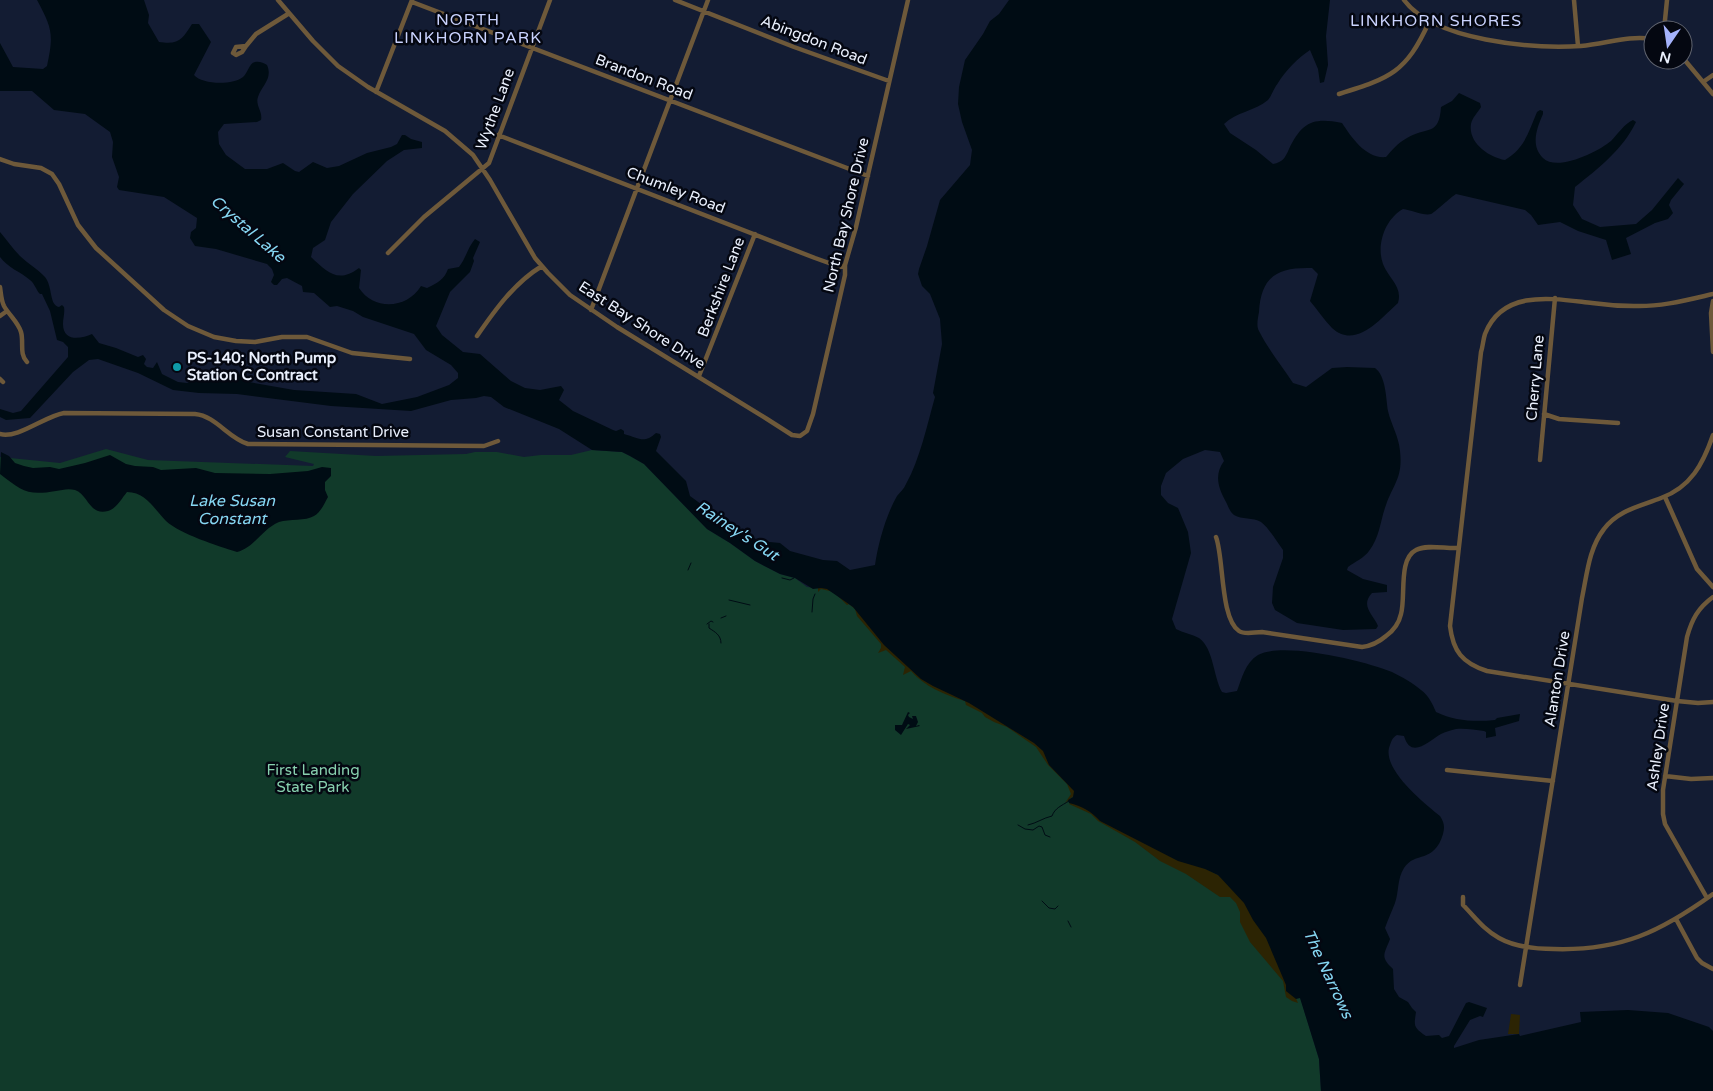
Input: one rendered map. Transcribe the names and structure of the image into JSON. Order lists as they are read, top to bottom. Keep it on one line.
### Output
{"streets":{"street":["Abingdon Road","Brandon Road","Wythe Lane","Chumley Road","North Bay Shore Drive","Berkshire Lane","East Bay Shore Drive","Cherry Lane","Susan Constant Drive","Alanton Drive","Ashley Drive"]},"crossings":[["Abingdon Road","North Bay Shore Drive"],["Brandon Road","Wythe Lane"],["Brandon Road","North Bay Shore Drive"],["Wythe Lane","Chumley Road"],["Wythe Lane","East Bay Shore Drive"],["Chumley Road","North Bay Shore Drive"],["Chumley Road","Berkshire Lane"],["North Bay Shore Drive","East Bay Shore Drive"],["Berkshire Lane","East Bay Shore Drive"]],"districts":["NORTH LINKHORN PARK","LINKHORN SHORES"],"water":["Crystal Lake","Lake Susan Constant","Rainey's Gut","The Narrows"],"parks":["First Landing State Park"],"places":["PS-140; North Pump Station C Contract"],"north":"bottom"}
